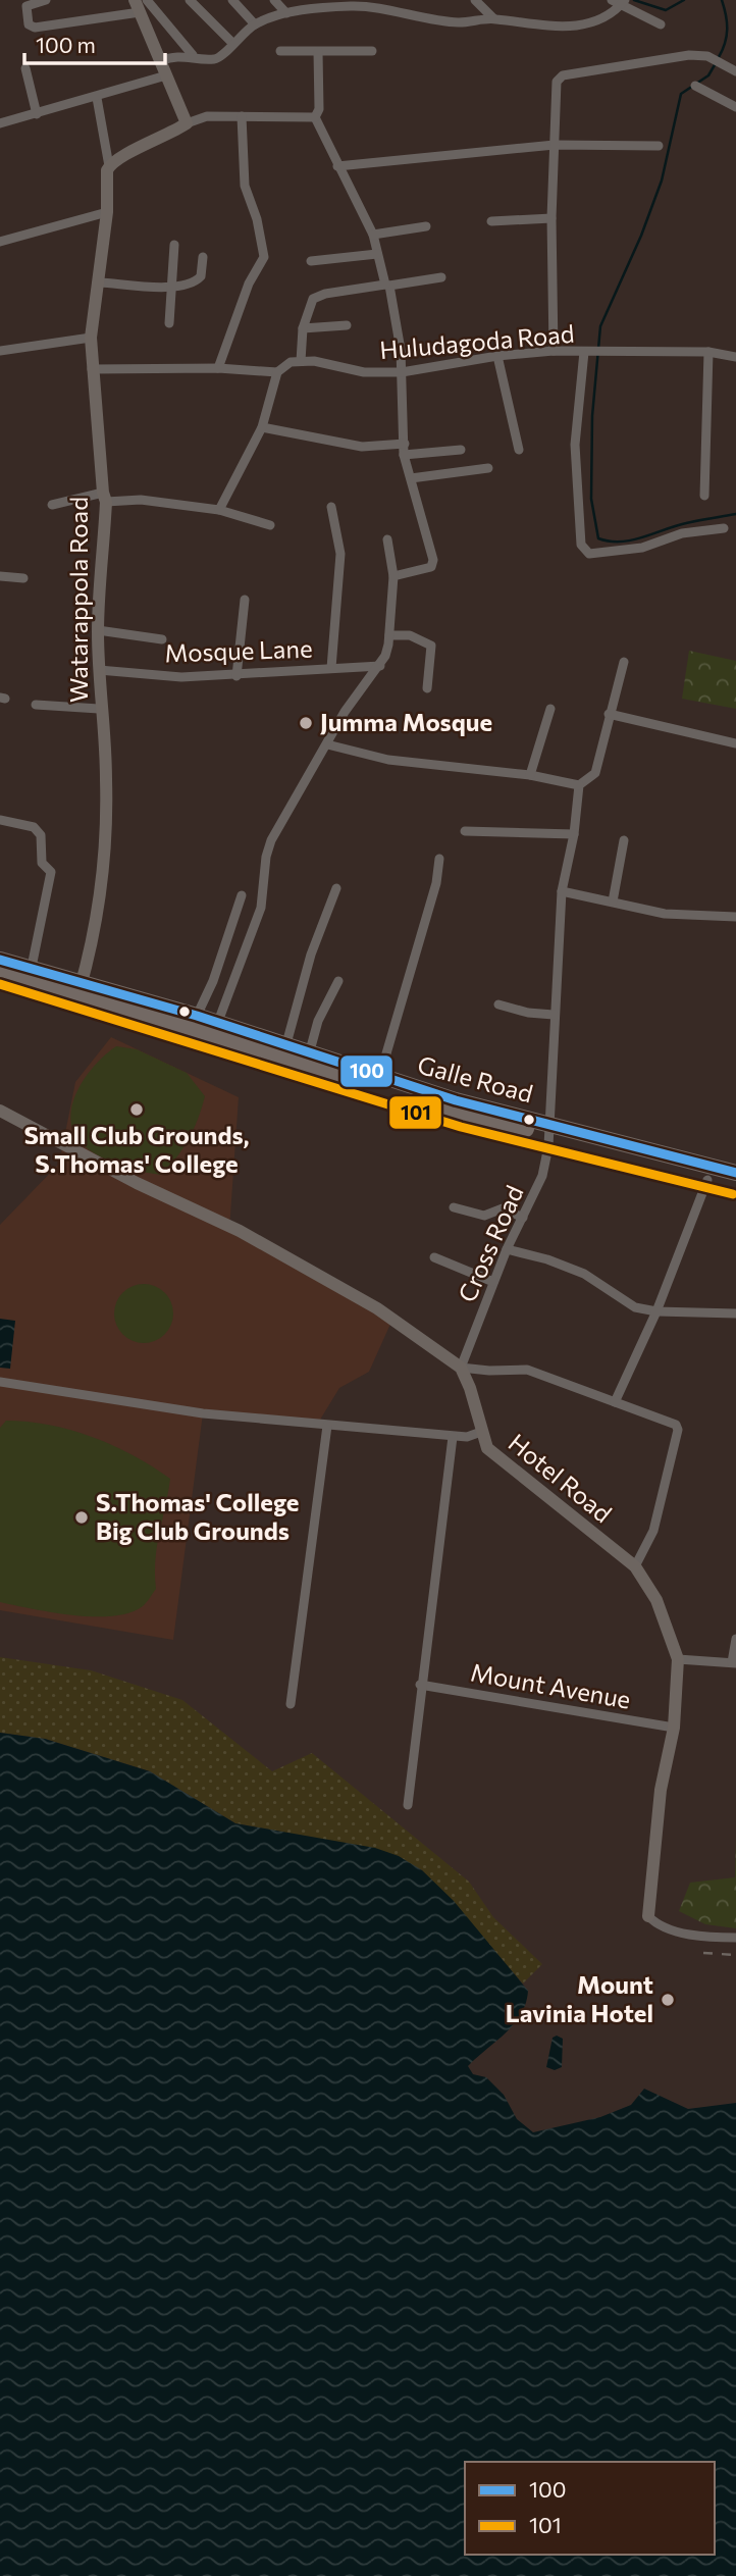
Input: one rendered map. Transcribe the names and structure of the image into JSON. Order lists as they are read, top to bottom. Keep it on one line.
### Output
{"streets":{"highway":["Galle Road"],"street":["Huludagoda Road","Watarappola Road","Mosque Lane","Cross Road","Hotel Road","Mount Avenue"]},"crossings":[["Watarappola Road","Mosque Lane"],["Watarappola Road","Galle Road"],["Galle Road","Cross Road"],["Cross Road","Hotel Road"],["Hotel Road","Mount Avenue"]],"places":["Jumma Mosque","Small Club Grounds, S.Thomas' College","S.Thomas' College Big Club Grounds","Mount Lavinia Hotel"],"lines":["transit line 100","transit line 101"],"legend":["100","101"],"scale_bar":"100 m"}
